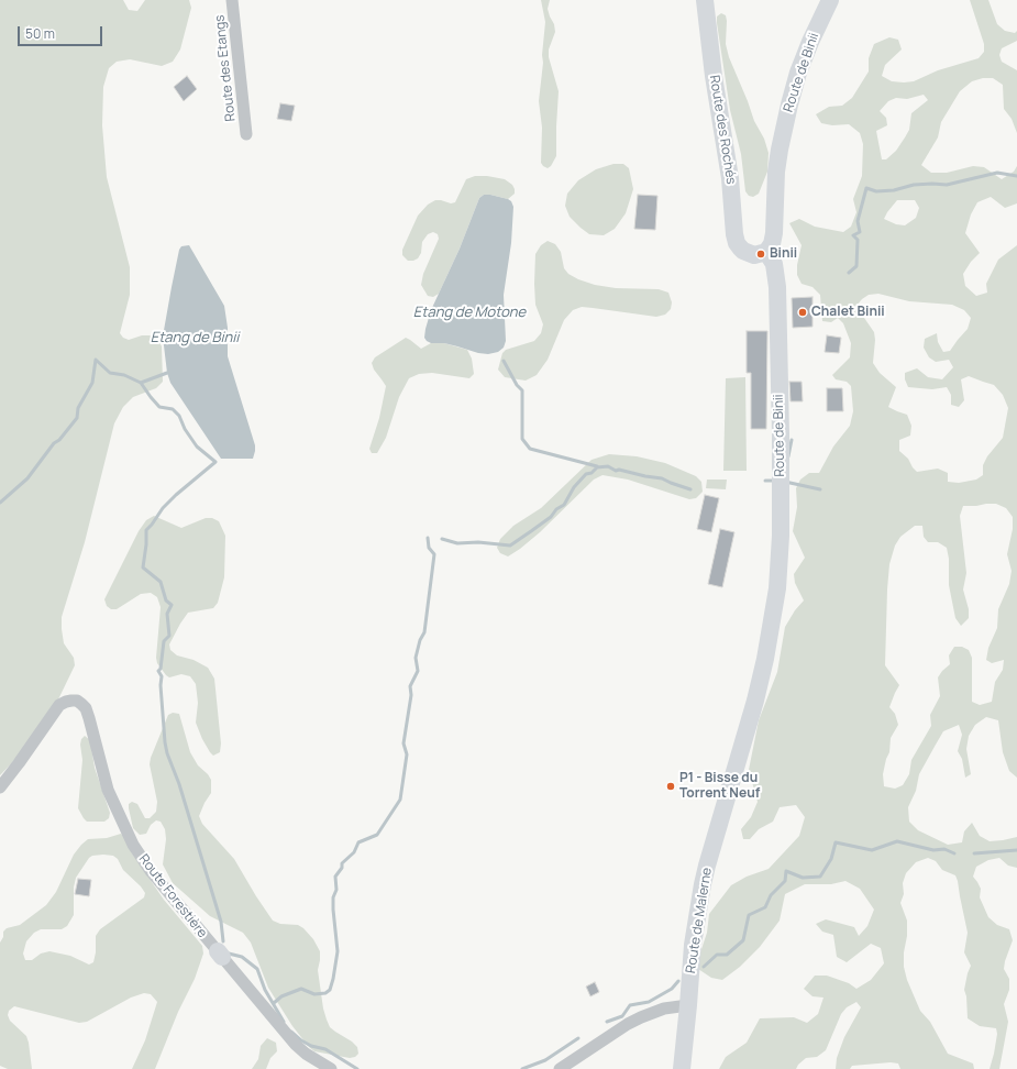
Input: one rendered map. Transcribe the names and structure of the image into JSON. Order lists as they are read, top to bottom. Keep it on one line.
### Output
{"streets":{"street":["Route des Etangs","Route de Binii","Route des Rochés","Route Forestière","Route de Malerne"]},"crossings":[["Route de Binii","Route des Rochés"],["Route de Binii","Route de Malerne"]],"water":["Etang de Motone","Etang de Binii"],"places":["Binii","Chalet Binii","P1 - Bisse du Torrent Neuf"],"scale_bar":"50 m"}
